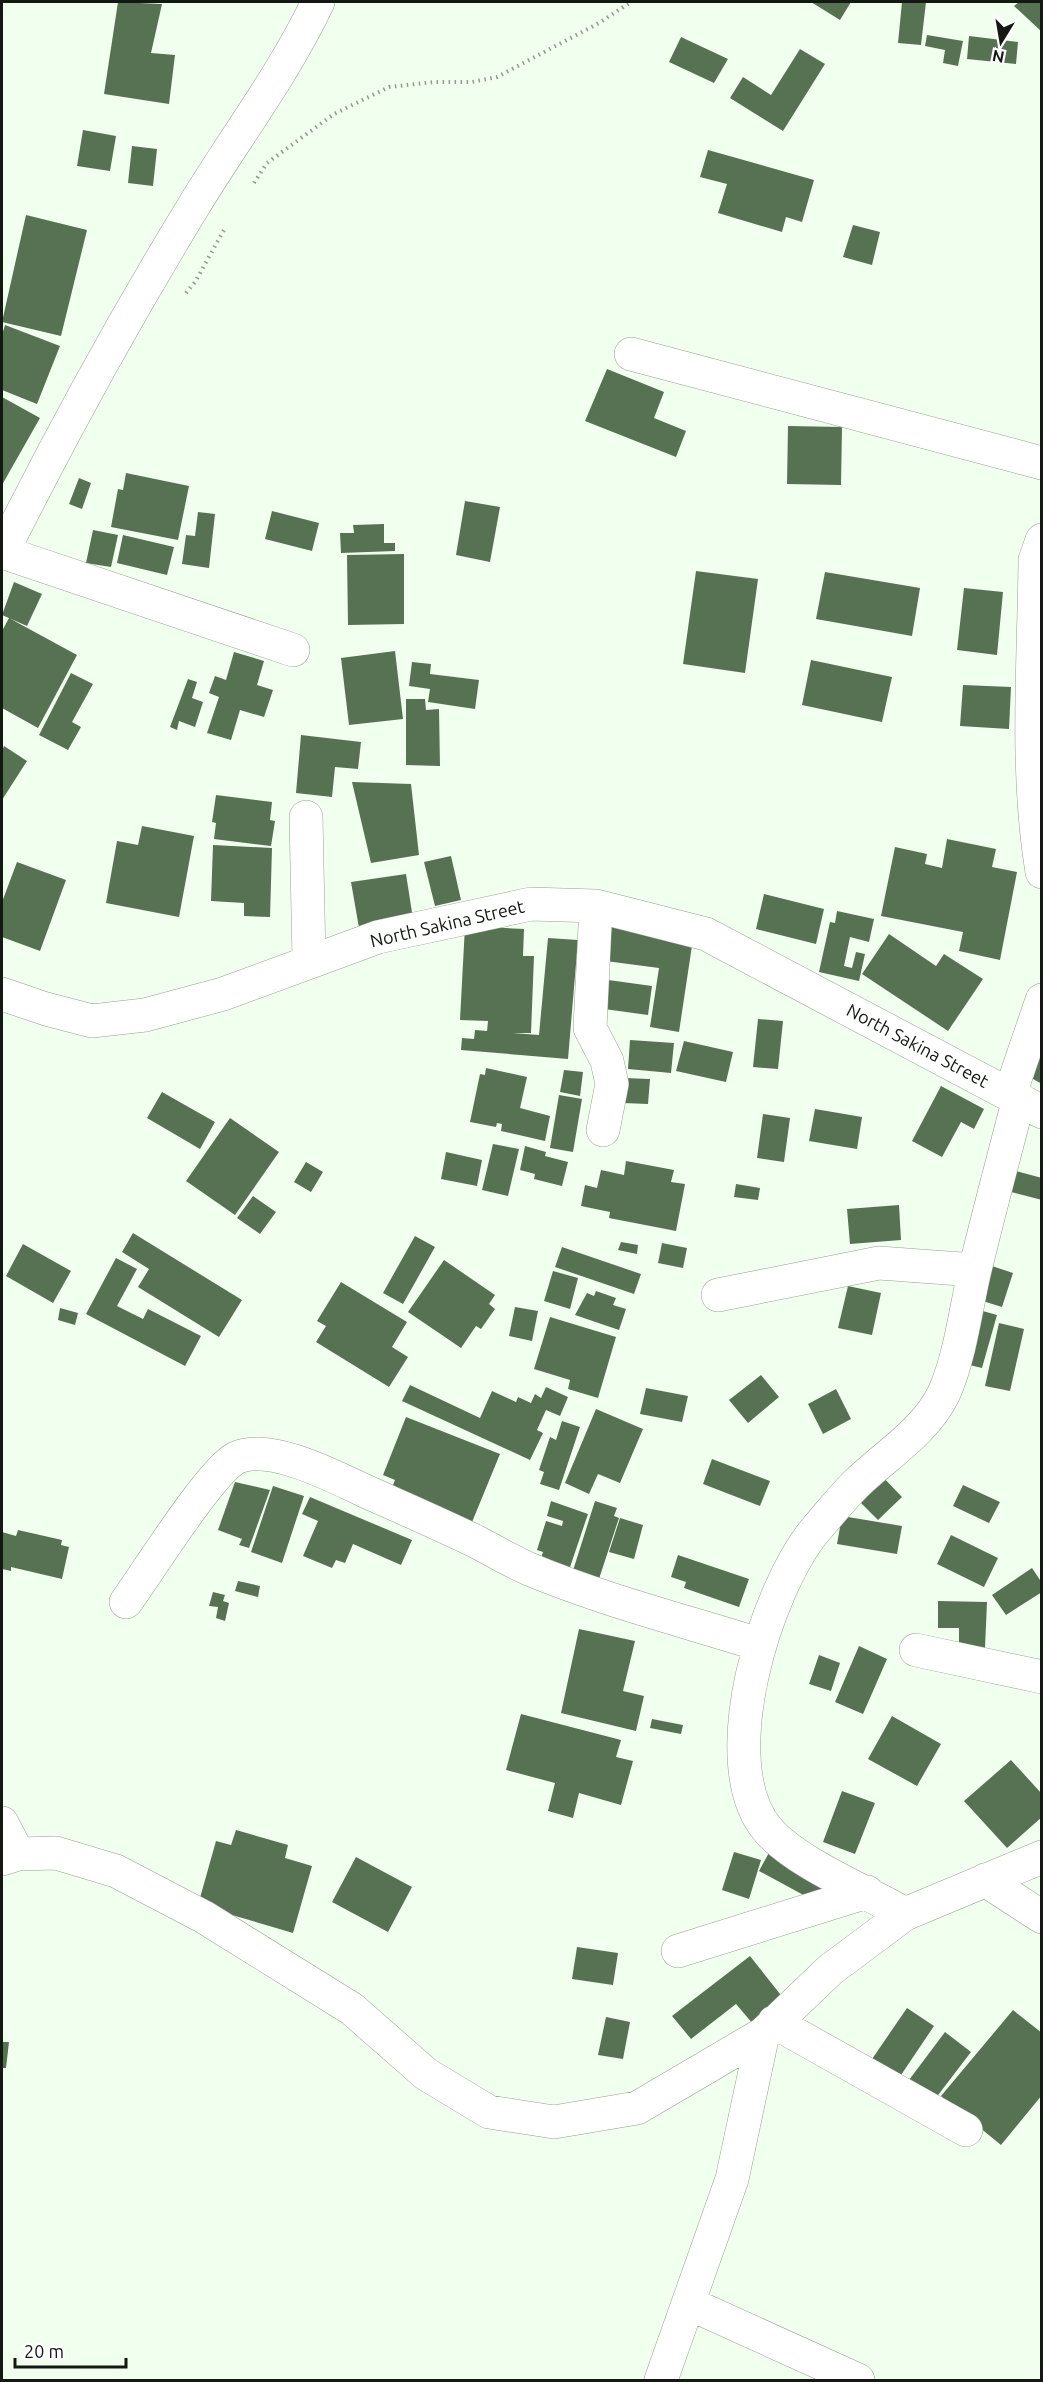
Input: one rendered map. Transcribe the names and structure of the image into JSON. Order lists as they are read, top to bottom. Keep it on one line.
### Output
{"streets":{"street":["North Sakina Street"]},"scale_bar":"20 m","north":"bottom"}
